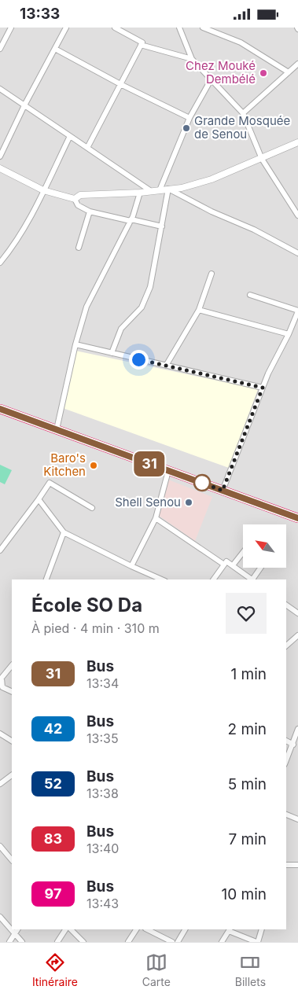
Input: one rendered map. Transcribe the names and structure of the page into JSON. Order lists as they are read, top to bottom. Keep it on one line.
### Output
{"places":["Chez Mouké Dembélé","Grande Mosquée de Senou","Baro's Kitchen","Shell Senou"],"lines":["bus line 31"],"north":"top left","page":{"status":"13:33","on_map":"31","heading":["École SO Da","À pied · 4 min · 310 m"],"list":[{"mark":"31","name":"Bus","note":"13:34","value":"1 min"},{"mark":"42","name":"Bus","note":"13:35","value":"2 min"},{"mark":"52","name":"Bus","note":"13:38","value":"5 min"},{"mark":"83","name":"Bus","note":"13:40","value":"7 min"},{"mark":"97","name":"Bus","note":"13:43","value":"10 min"}],"tabs":["Itinéraire","Carte","Billets"]}}
